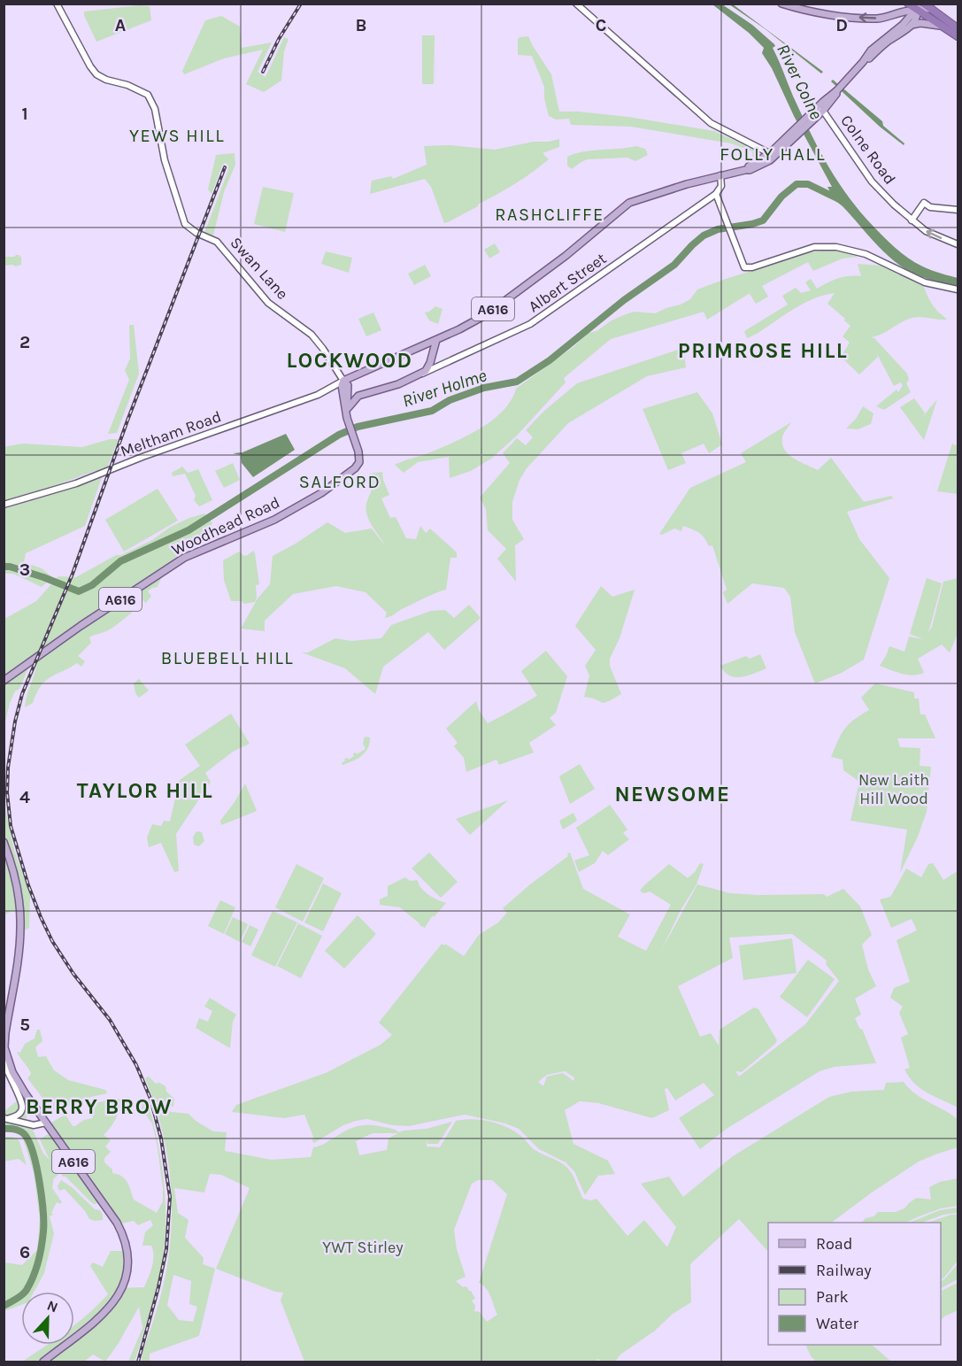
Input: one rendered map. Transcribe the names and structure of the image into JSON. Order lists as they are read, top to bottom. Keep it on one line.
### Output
{"streets":{"main road":["Albert Street","A616","Woodhead Road"],"street":["Colne Road","Swan Lane","Meltham Road"]},"crossings":[["Colne Road","A616"],["Swan Lane","A616"],["Swan Lane","Meltham Road"],["Albert Street","A616"],["Albert Street","Woodhead Road"],["A616","Meltham Road"],["A616","Woodhead Road"]],"districts":["YEWS HILL","FOLLY HALL","RASHCLIFFE","PRIMROSE HILL","LOCKWOOD","SALFORD","BLUEBELL HILL","TAYLOR HILL","NEWSOME","BERRY BROW"],"water":["River Colne","River Holme"],"parks":["New Laith Hill Wood","YWT Stirley"],"legend":["Road","Railway","Park","Water"],"north":"top","grid":{"columns":["A","B","C","D"],"rows":["1","2","3","4","5","6"]}}
